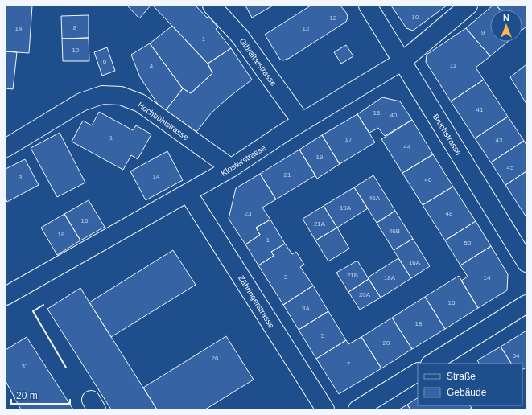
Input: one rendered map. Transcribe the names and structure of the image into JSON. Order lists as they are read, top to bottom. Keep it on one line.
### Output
{"streets":{"street":["Gibraltarstrasse","Hochbühlstrasse","Bruchstrasse","Klosterstrasse","Zähringerstrasse"]},"crossings":[["Gibraltarstrasse","Klosterstrasse"],["Hochbühlstrasse","Klosterstrasse"],["Bruchstrasse","Klosterstrasse"],["Klosterstrasse","Zähringerstrasse"]],"house_numbers":["10","12","8","14","12","9","1","10","6","11","4","41","15","40","1","17","43","44","19","45","21","14","3","46","46A","19A","23","48","16","21A","46B","18","1","50","16A","21B","3","18A","14","20A","16","3A","18","5","20","54","26","7","31"],"legend":["Straße","Gebäude"],"scale_bar":"20 m","north":"top"}
